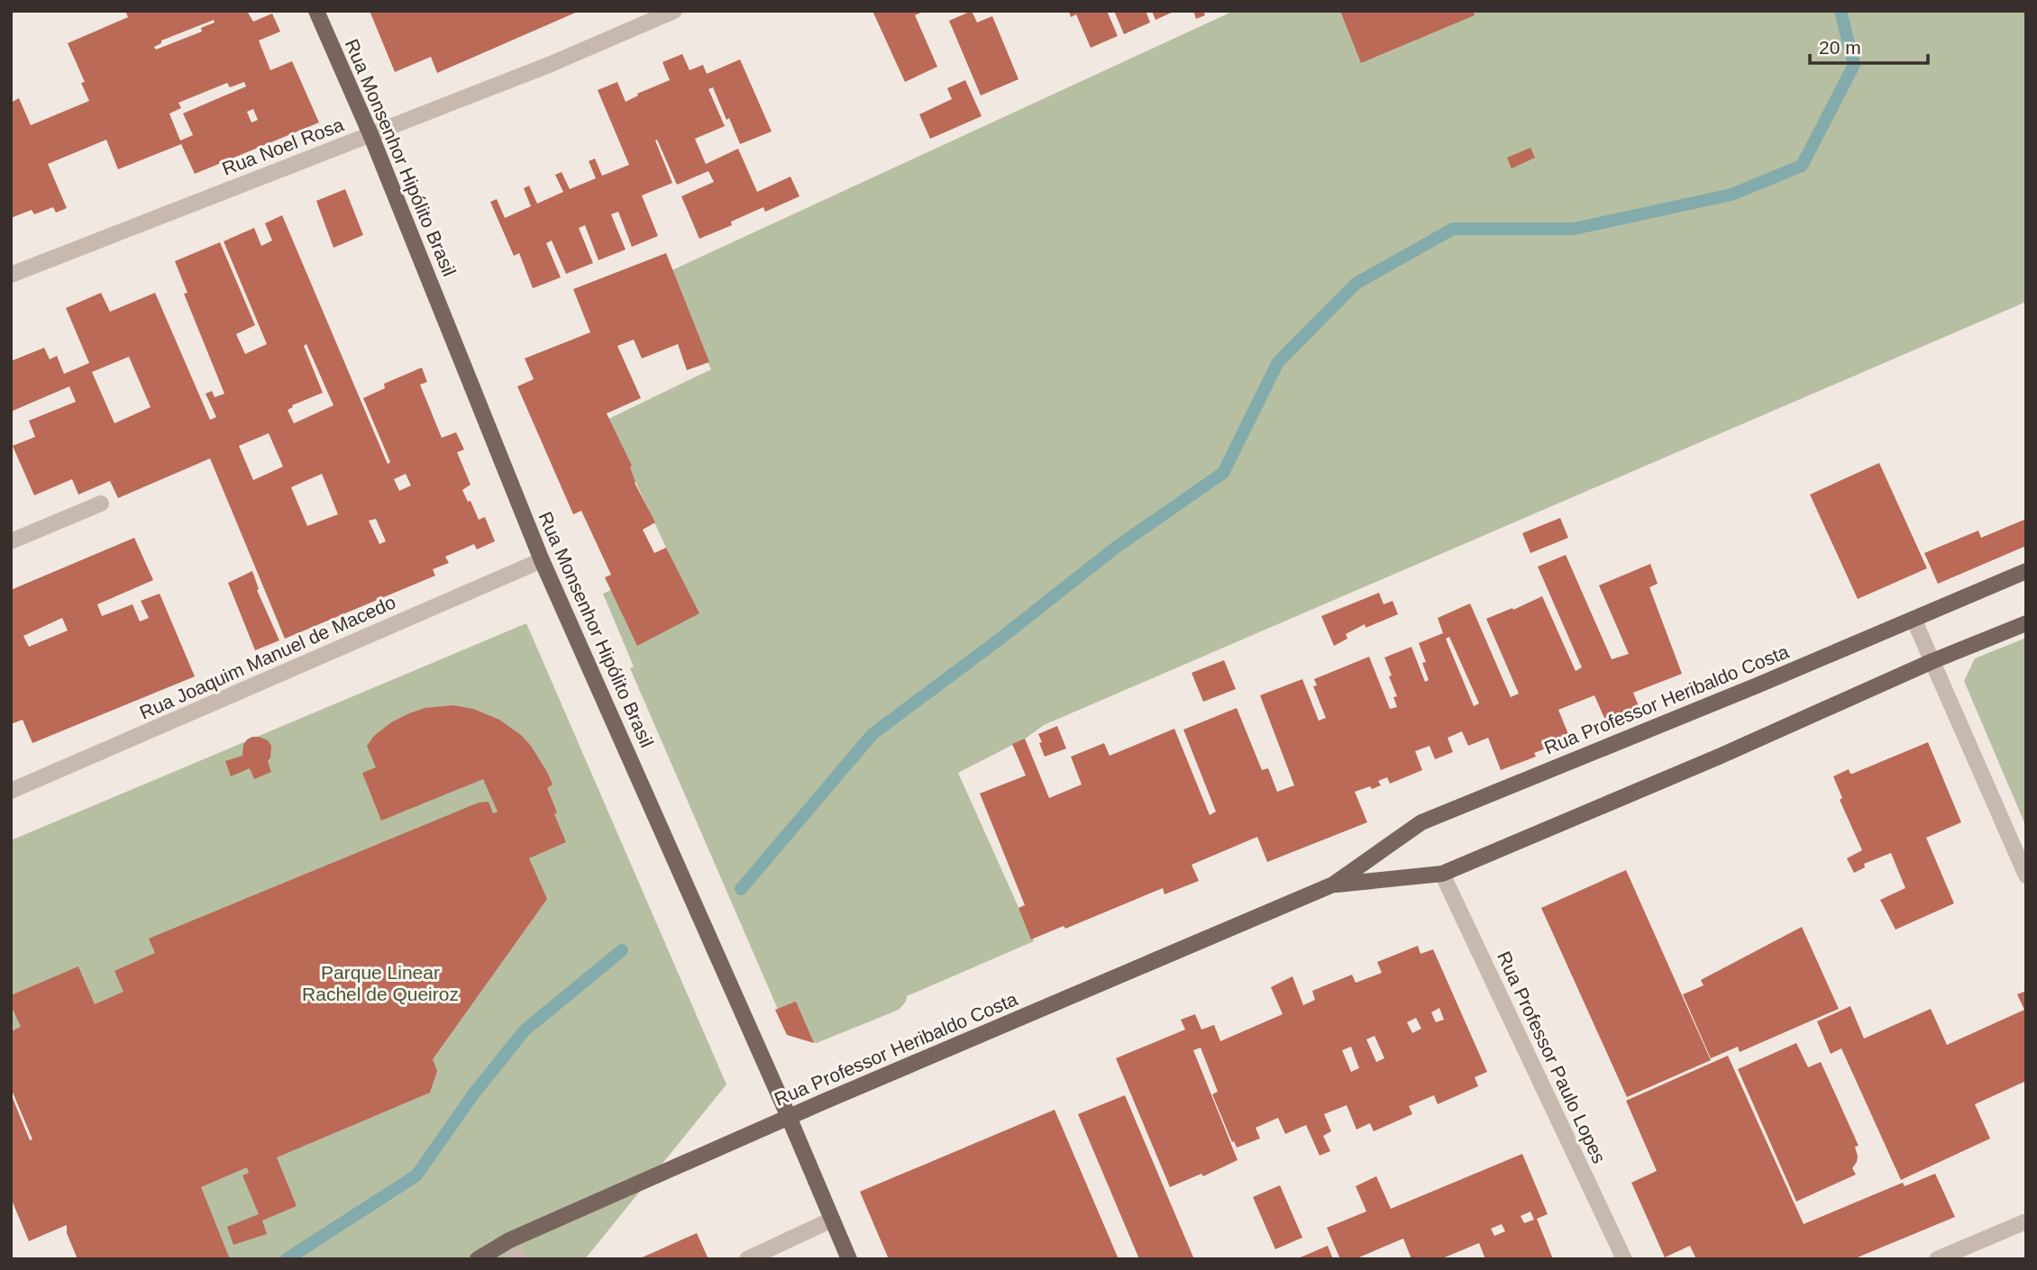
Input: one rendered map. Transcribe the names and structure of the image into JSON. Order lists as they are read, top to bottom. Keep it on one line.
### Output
{"streets":{"main road":["Rua Monsenhor Hipólito Brasil","Rua Professor Heribaldo Costa"],"street":["Rua Noel Rosa","Rua Joaquim Manuel de Macedo","Rua Professor Paulo Lopes"]},"crossings":[["Rua Noel Rosa","Rua Monsenhor Hipólito Brasil"],["Rua Monsenhor Hipólito Brasil","Rua Joaquim Manuel de Macedo"],["Rua Monsenhor Hipólito Brasil","Rua Professor Heribaldo Costa"],["Rua Professor Heribaldo Costa","Rua Professor Paulo Lopes"]],"parks":["Parque Linear Rachel de Queiroz"],"scale_bar":"20 m"}
